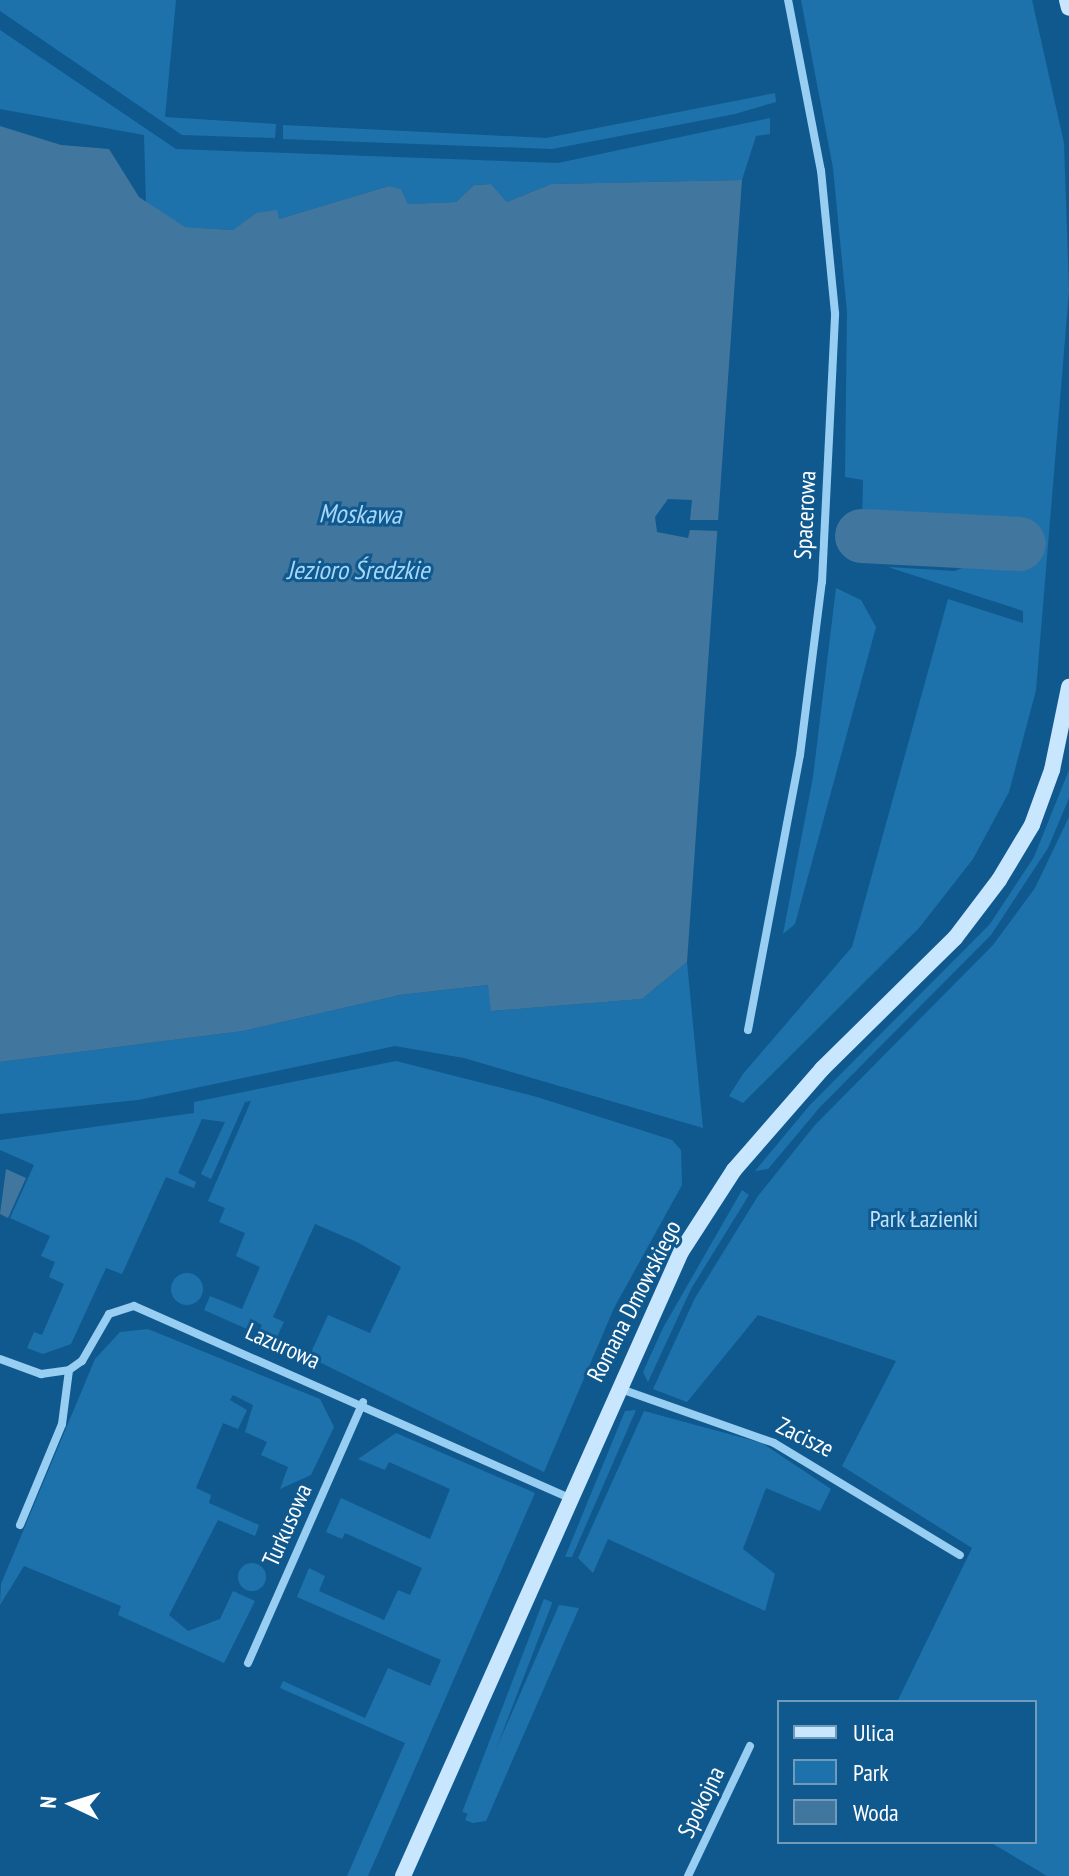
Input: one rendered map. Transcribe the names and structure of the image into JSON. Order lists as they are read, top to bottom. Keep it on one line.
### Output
{"streets":{"street":["Spacerowa","Romana Dmowskiego","Lazurowa","Zacisze","Turkusowa","Spokojna"]},"crossings":[["Romana Dmowskiego","Lazurowa"],["Romana Dmowskiego","Zacisze"],["Lazurowa","Turkusowa"]],"water":["Moskawa","Jezioro Średzkie"],"parks":["Park Łazienki"],"legend":["Ulica","Park","Woda"],"north":"left"}
